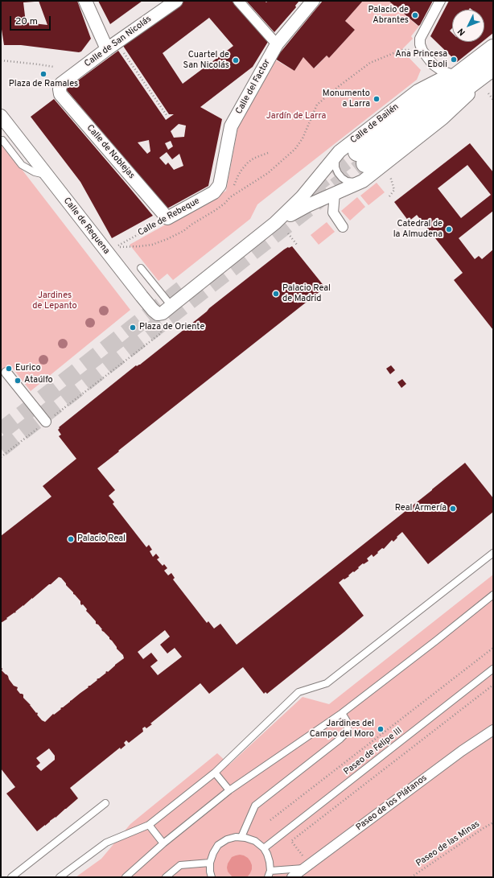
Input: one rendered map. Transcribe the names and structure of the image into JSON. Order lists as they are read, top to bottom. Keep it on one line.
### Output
{"streets":{"main road":["Calle de Bailén"],"street":["Calle de San Nicolás","Calle del Factor","Calle de Noblejas","Calle de Rebeque","Calle de Requena","Paseo de los Plátanos"],"lane":["Paseo de Felipe III"],"path":["Paseo de las Minas"]},"crossings":[["Calle de San Nicolás","Calle de Noblejas"],["Calle del Factor","Calle de Rebeque"],["Calle de Bailén","Calle de Requena"],["Calle de Noblejas","Calle de Rebeque"]],"parks":["Jardín de Larra","Jardines de Lepanto"],"places":["Palacio de Abrantes","Ana Princesa Eboli","Cuartel de San Nicolás","Plaza de Ramales","Monumento a Larra","Catedral de la Almudena","Palacio Real de Madrid","Plaza de Oriente","Eurico","Ataúlfo","Real Armería","Palacio Real","Jardines del Campo del Moro"],"scale_bar":"20 m","north":"bottom left"}
